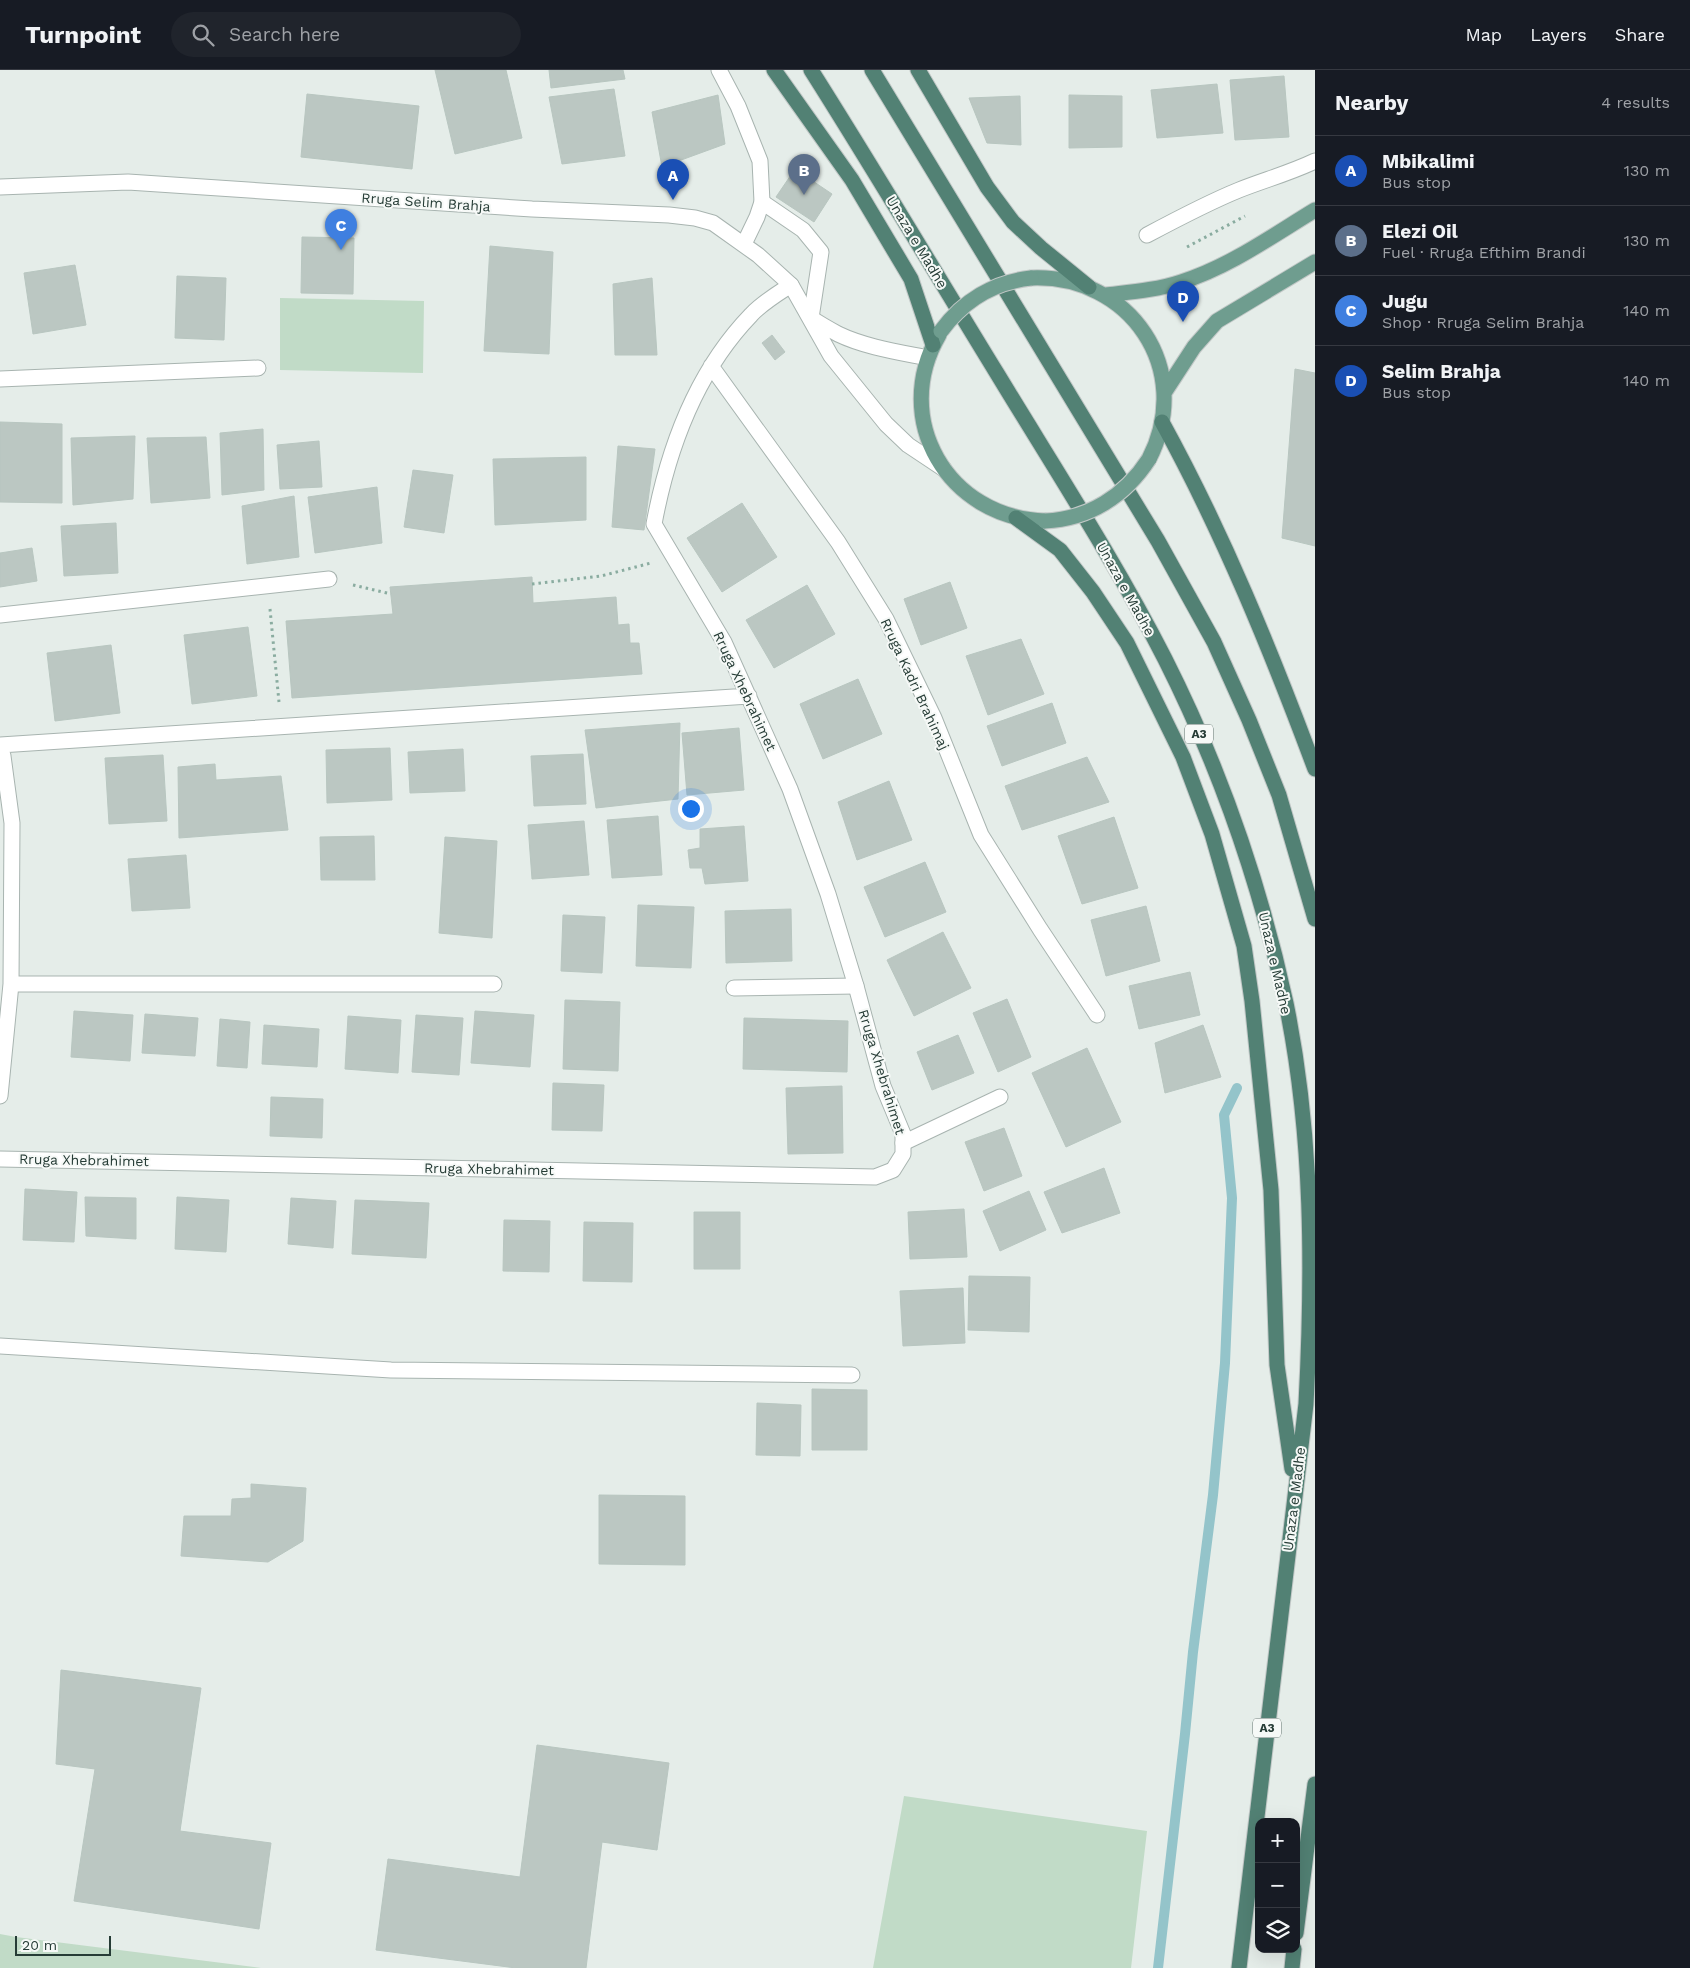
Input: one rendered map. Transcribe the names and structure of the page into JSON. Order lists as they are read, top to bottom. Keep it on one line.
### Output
{"streets":{"highway":["Unaza e Madhe","A3"],"street":["Rruga Selim Brahja","Rruga Kadri Brahimaj","Rruga Xhebrahimet"]},"crossings":[["Rruga Selim Brahja","Rruga Xhebrahimet"],["Rruga Kadri Brahimaj","Rruga Xhebrahimet"]],"scale_bar":"20 m","page":{"header":"Turnpoint","search":"Search here","nav":["Map","Layers","Share"],"heading":["Nearby","4 results"],"list":[{"mark":"A","name":"Mbikalimi","note":"Bus stop","value":"130 m"},{"mark":"B","name":"Elezi Oil","note":"Fuel · Rruga Efthim Brandi","value":"130 m"},{"mark":"C","name":"Jugu","note":"Shop · Rruga Selim Brahja","value":"140 m"},{"mark":"D","name":"Selim Brahja","note":"Bus stop","value":"140 m"}],"pins":["B","A","C","D"],"map_buttons":["+","−"],"scale":"20 m"}}
